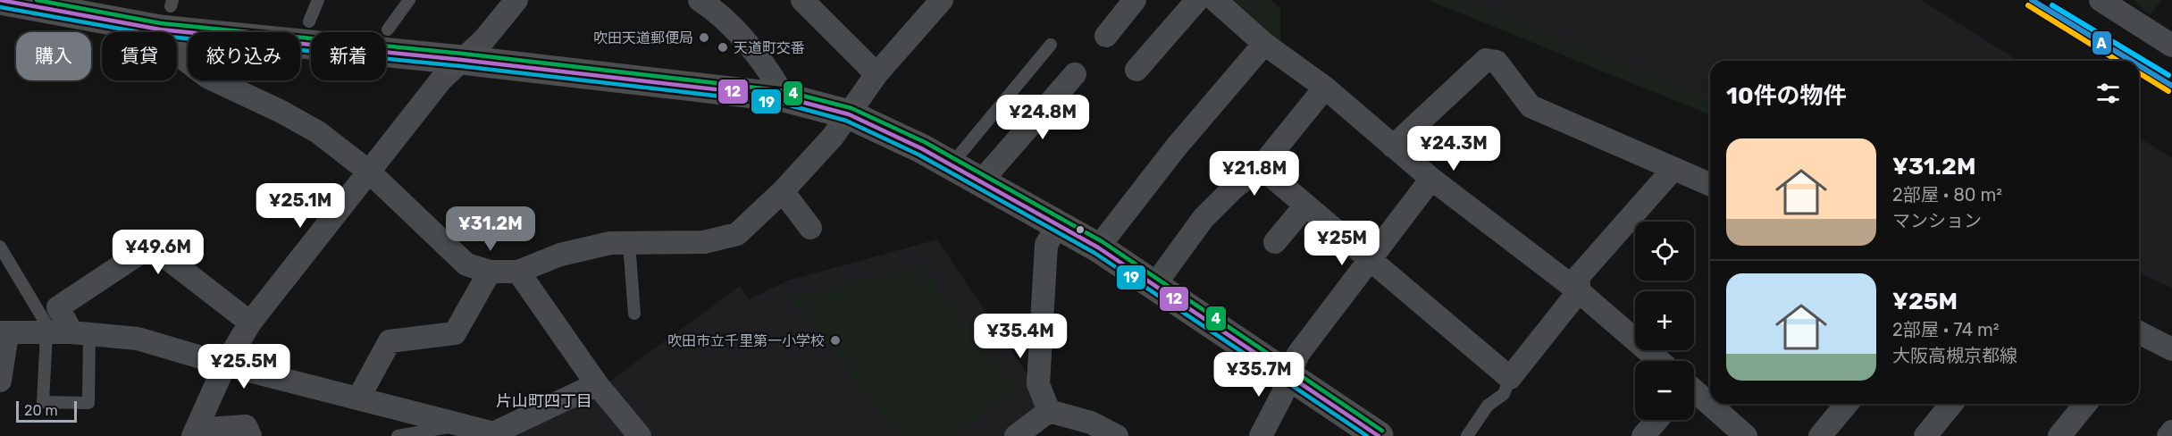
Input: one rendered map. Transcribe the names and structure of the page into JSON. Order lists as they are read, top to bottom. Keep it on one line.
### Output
{"districts":["片山町四丁目"],"places":["吹田天道郵便局","天道町交番","吹田市立千里第一小学校"],"lines":["transit line A","transit line 12","transit line 4","transit line 19"],"scale_bar":"20 m","page":{"chip":["購入","賃貸","絞り込み","新着"],"heading":"10件の物件","price":["¥24.8M","¥24.3M","¥21.8M","¥25.1M","¥31.2M","¥25M","¥49.6M","¥35.4M","¥25.5M","¥35.7M"],"list":[{"name":"¥31.2M","note":"2部屋 · 80 m² · マンション"},{"name":"¥25M","note":"2部屋 · 74 m² · 大阪高槻京都線"}],"map_buttons":["+","−"],"scale":"20 m"}}
